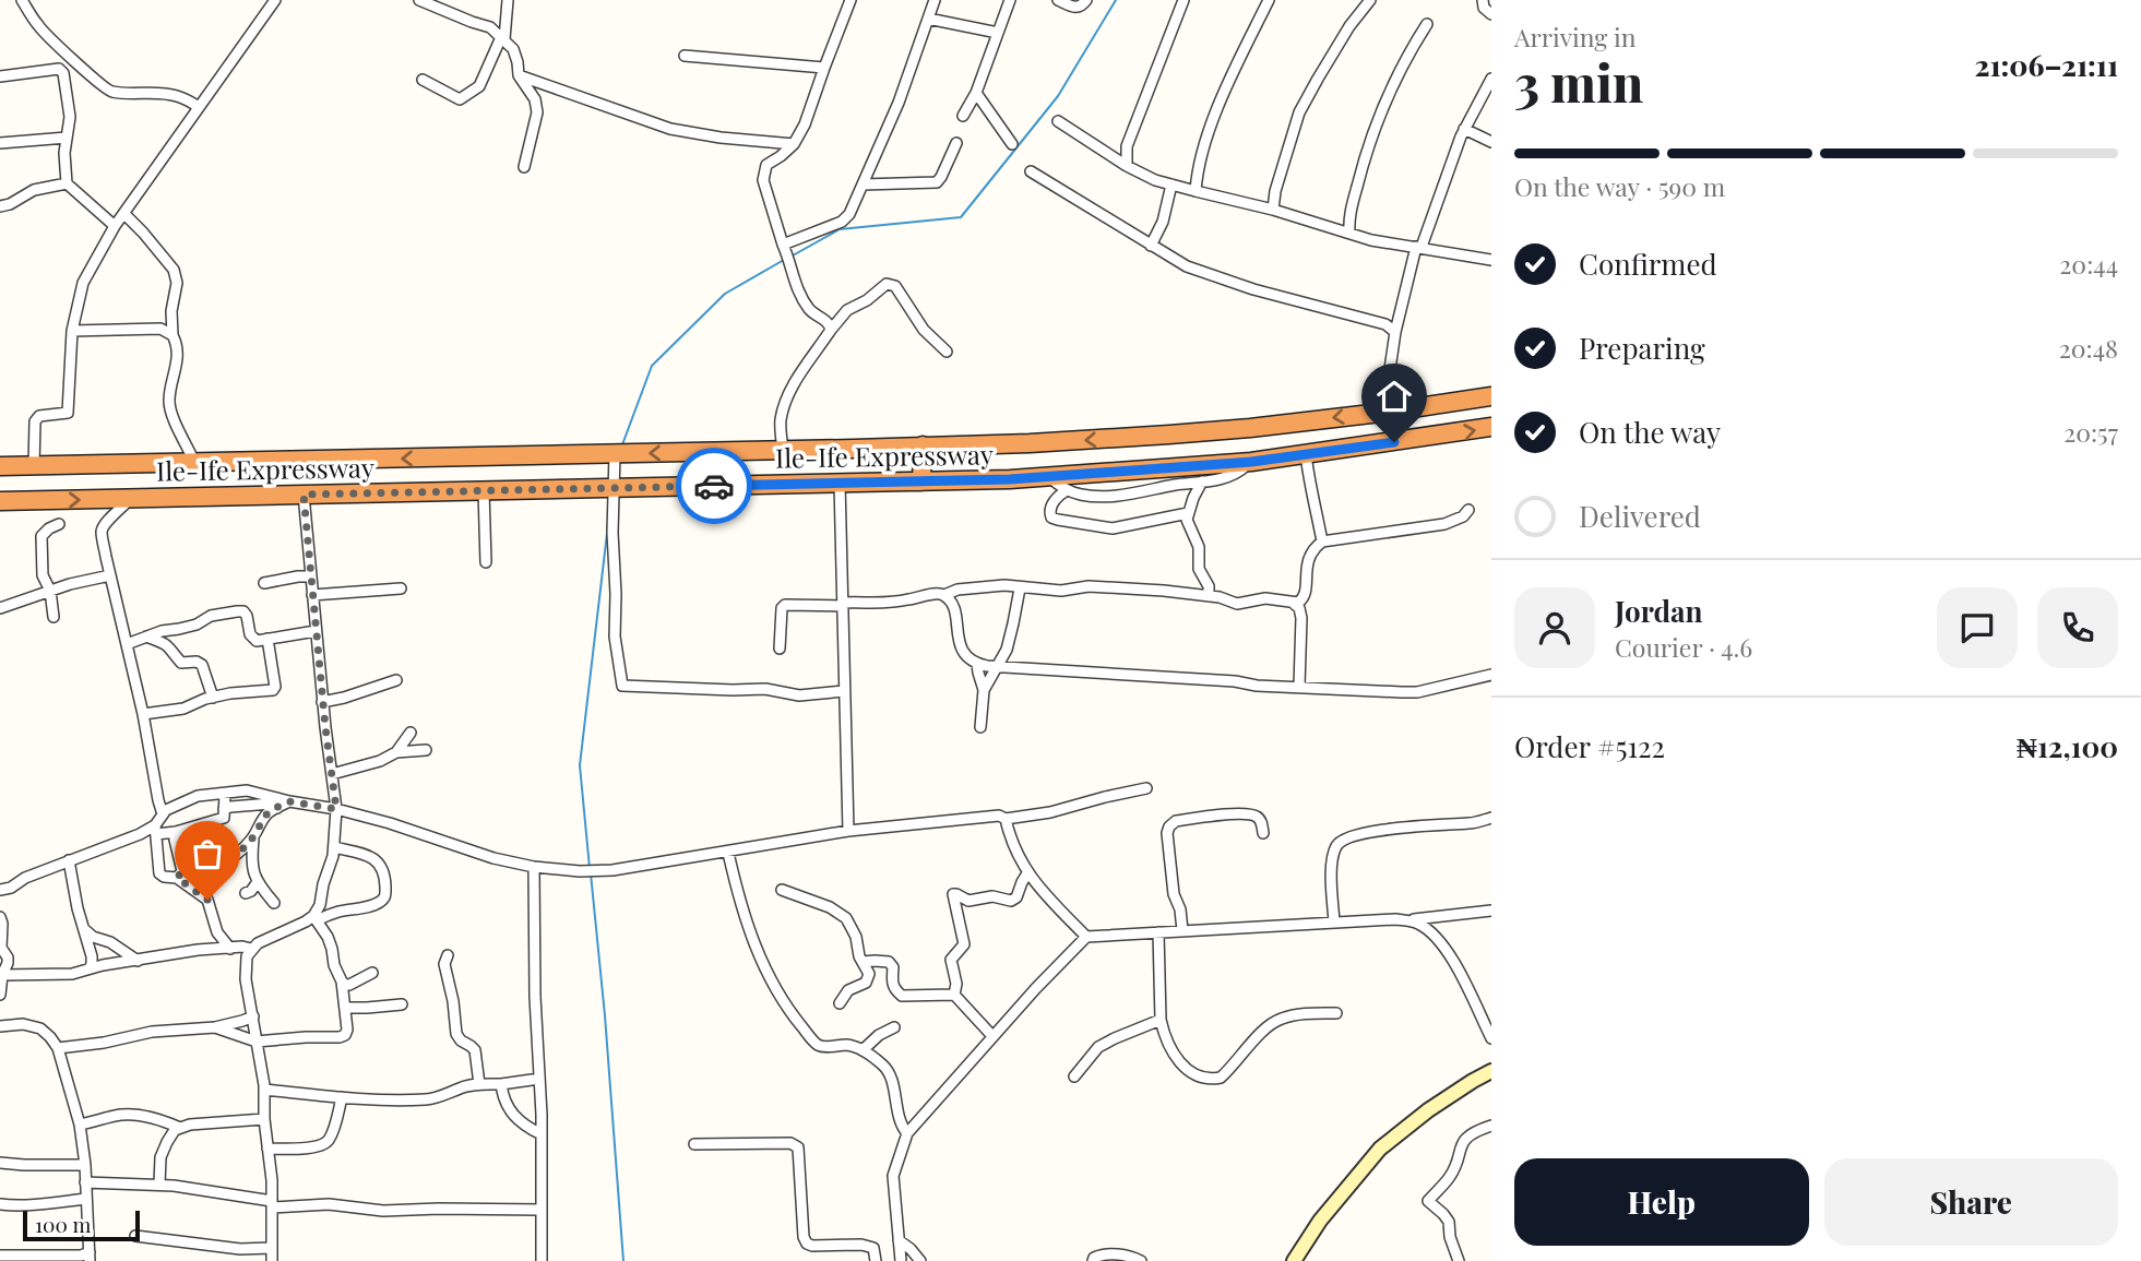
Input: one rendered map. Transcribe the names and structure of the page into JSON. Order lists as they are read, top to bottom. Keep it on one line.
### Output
{"streets":{"highway":["Ile-Ife Expressway"]},"scale_bar":"100 m","page":{"heading":["3 min","Arriving in","21:06–21:11"],"panel":["Jordan","Courier · 4.6","Order #5122","₦12,100"],"bar":"On the way · 590 m","list":[["Confirmed","20:44"],["Preparing","20:48"],["On the way","20:57"],"Delivered"],"buttons":["Help","Share"],"scale":"100 m"}}
